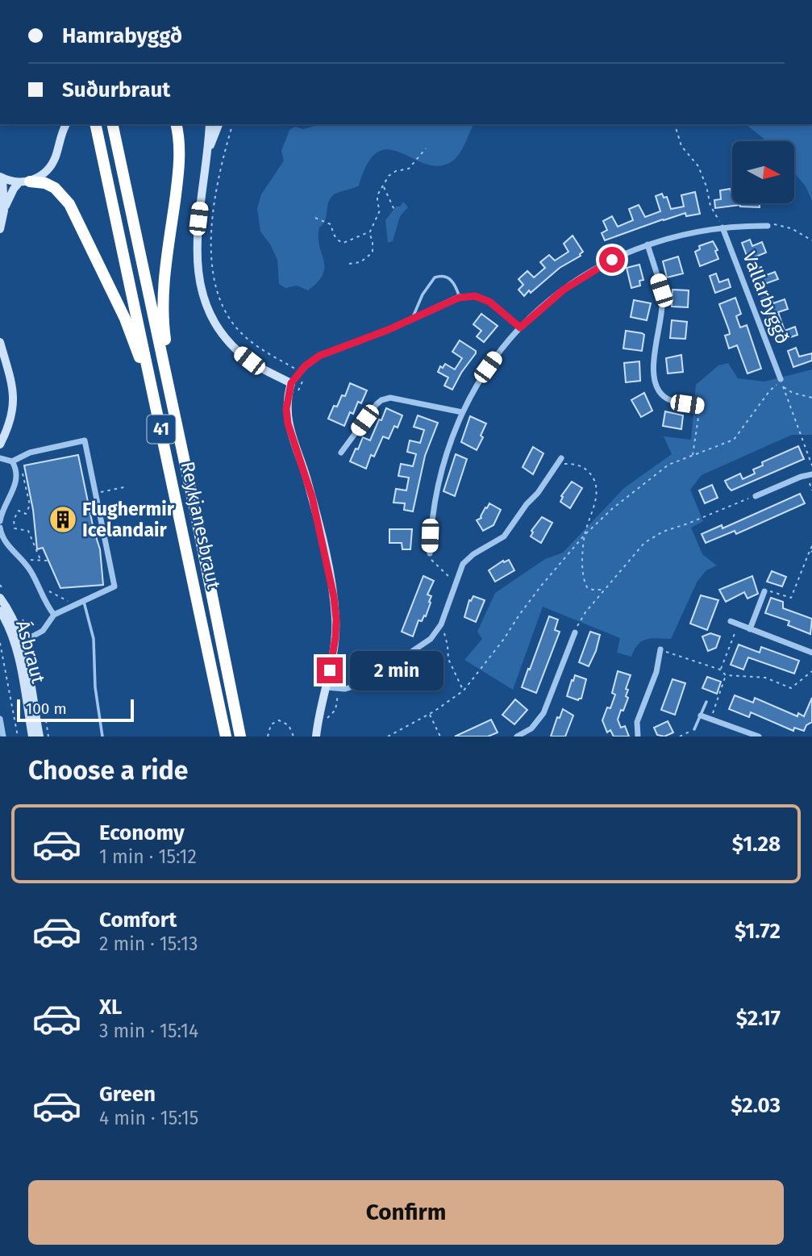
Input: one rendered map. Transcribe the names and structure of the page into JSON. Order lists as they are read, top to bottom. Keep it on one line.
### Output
{"streets":{"highway":["41","Reykjanesbraut"],"street":["Vallarbyggð","Ásbraut"]},"places":{"building":["Flughermir Icelandair"]},"scale_bar":"100 m","north":"right","page":{"banner":["Hamrabyggð","Suðurbraut"],"bubble":"2 min","scale":"100 m","heading":"Choose a ride","list":[{"name":"Economy","note":"1 min · 15:12","value":"$1.28"},{"name":"Comfort","note":"2 min · 15:13","value":"$1.72"},{"name":"XL","note":"3 min · 15:14","value":"$2.17"},{"name":"Green","note":"4 min · 15:15","value":"$2.03"}],"buttons":"Confirm"}}
